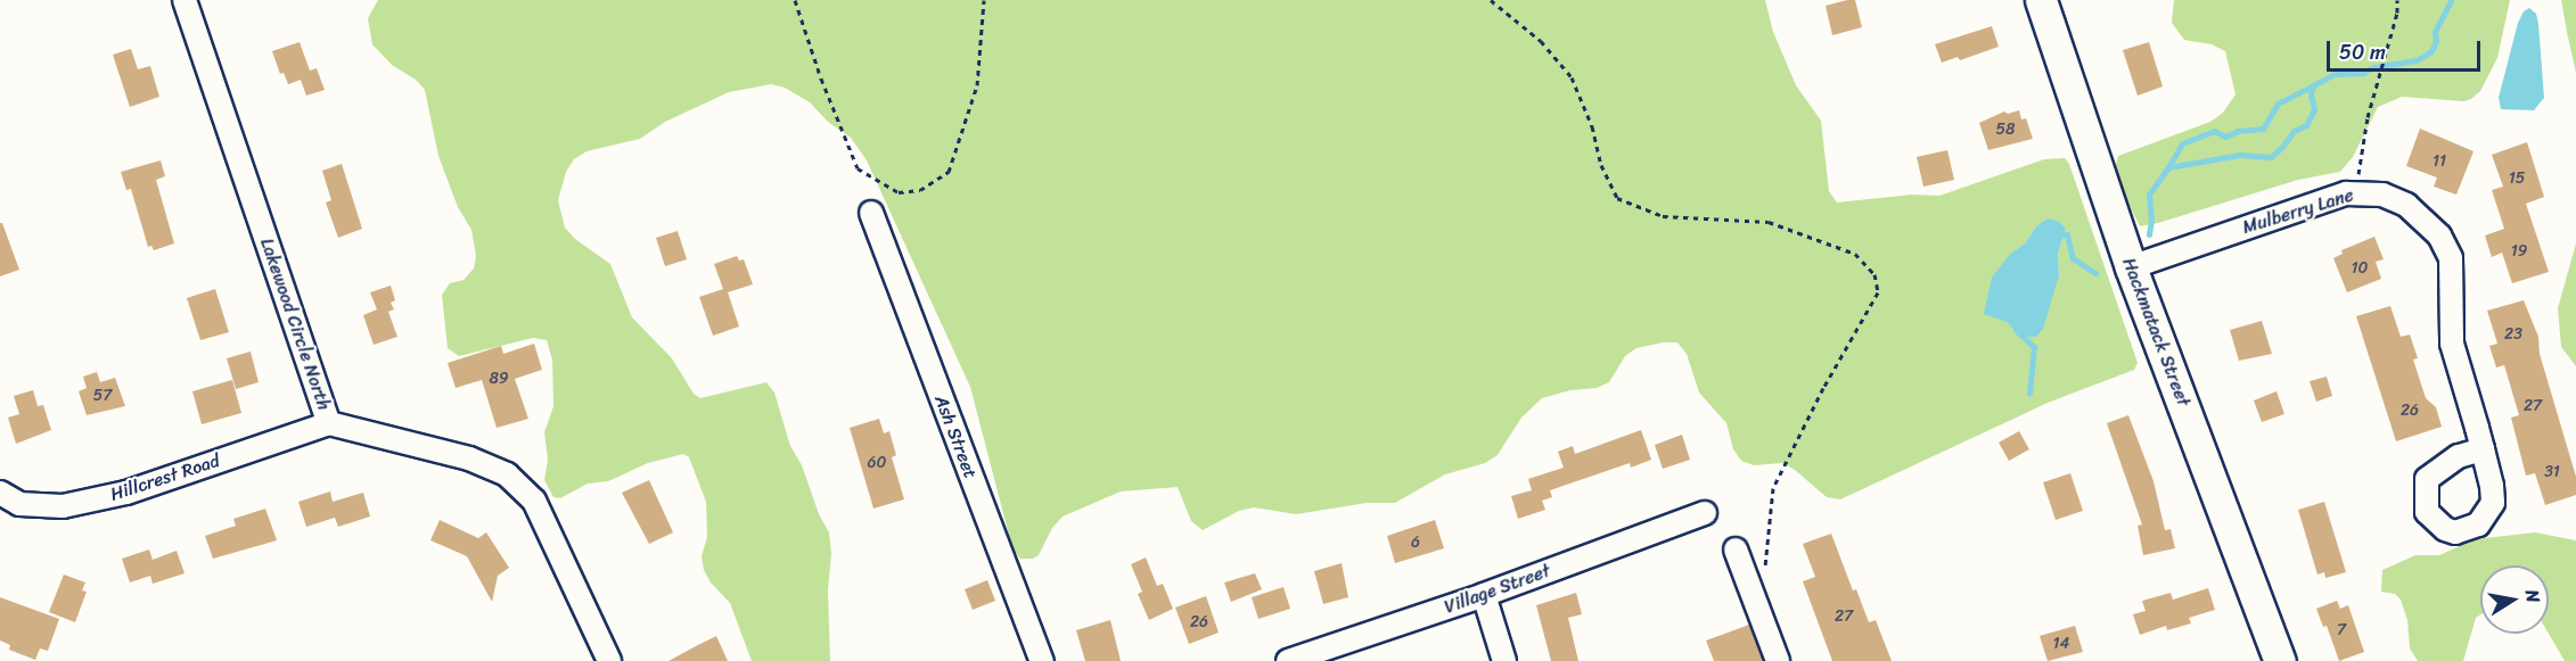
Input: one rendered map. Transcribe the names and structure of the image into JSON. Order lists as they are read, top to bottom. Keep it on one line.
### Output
{"streets":{"street":["Mulberry Lane","Lakewood Circle North","Hackmatack Street","Ash Street","Hillcrest Road","Village Street"]},"crossings":[["Mulberry Lane","Hackmatack Street"],["Lakewood Circle North","Hillcrest Road"]],"house_numbers":["58","11","15","19","10","23","89","57","27","26","60","31","6","27","26","7","14"],"scale_bar":"50 m","north":"right"}
